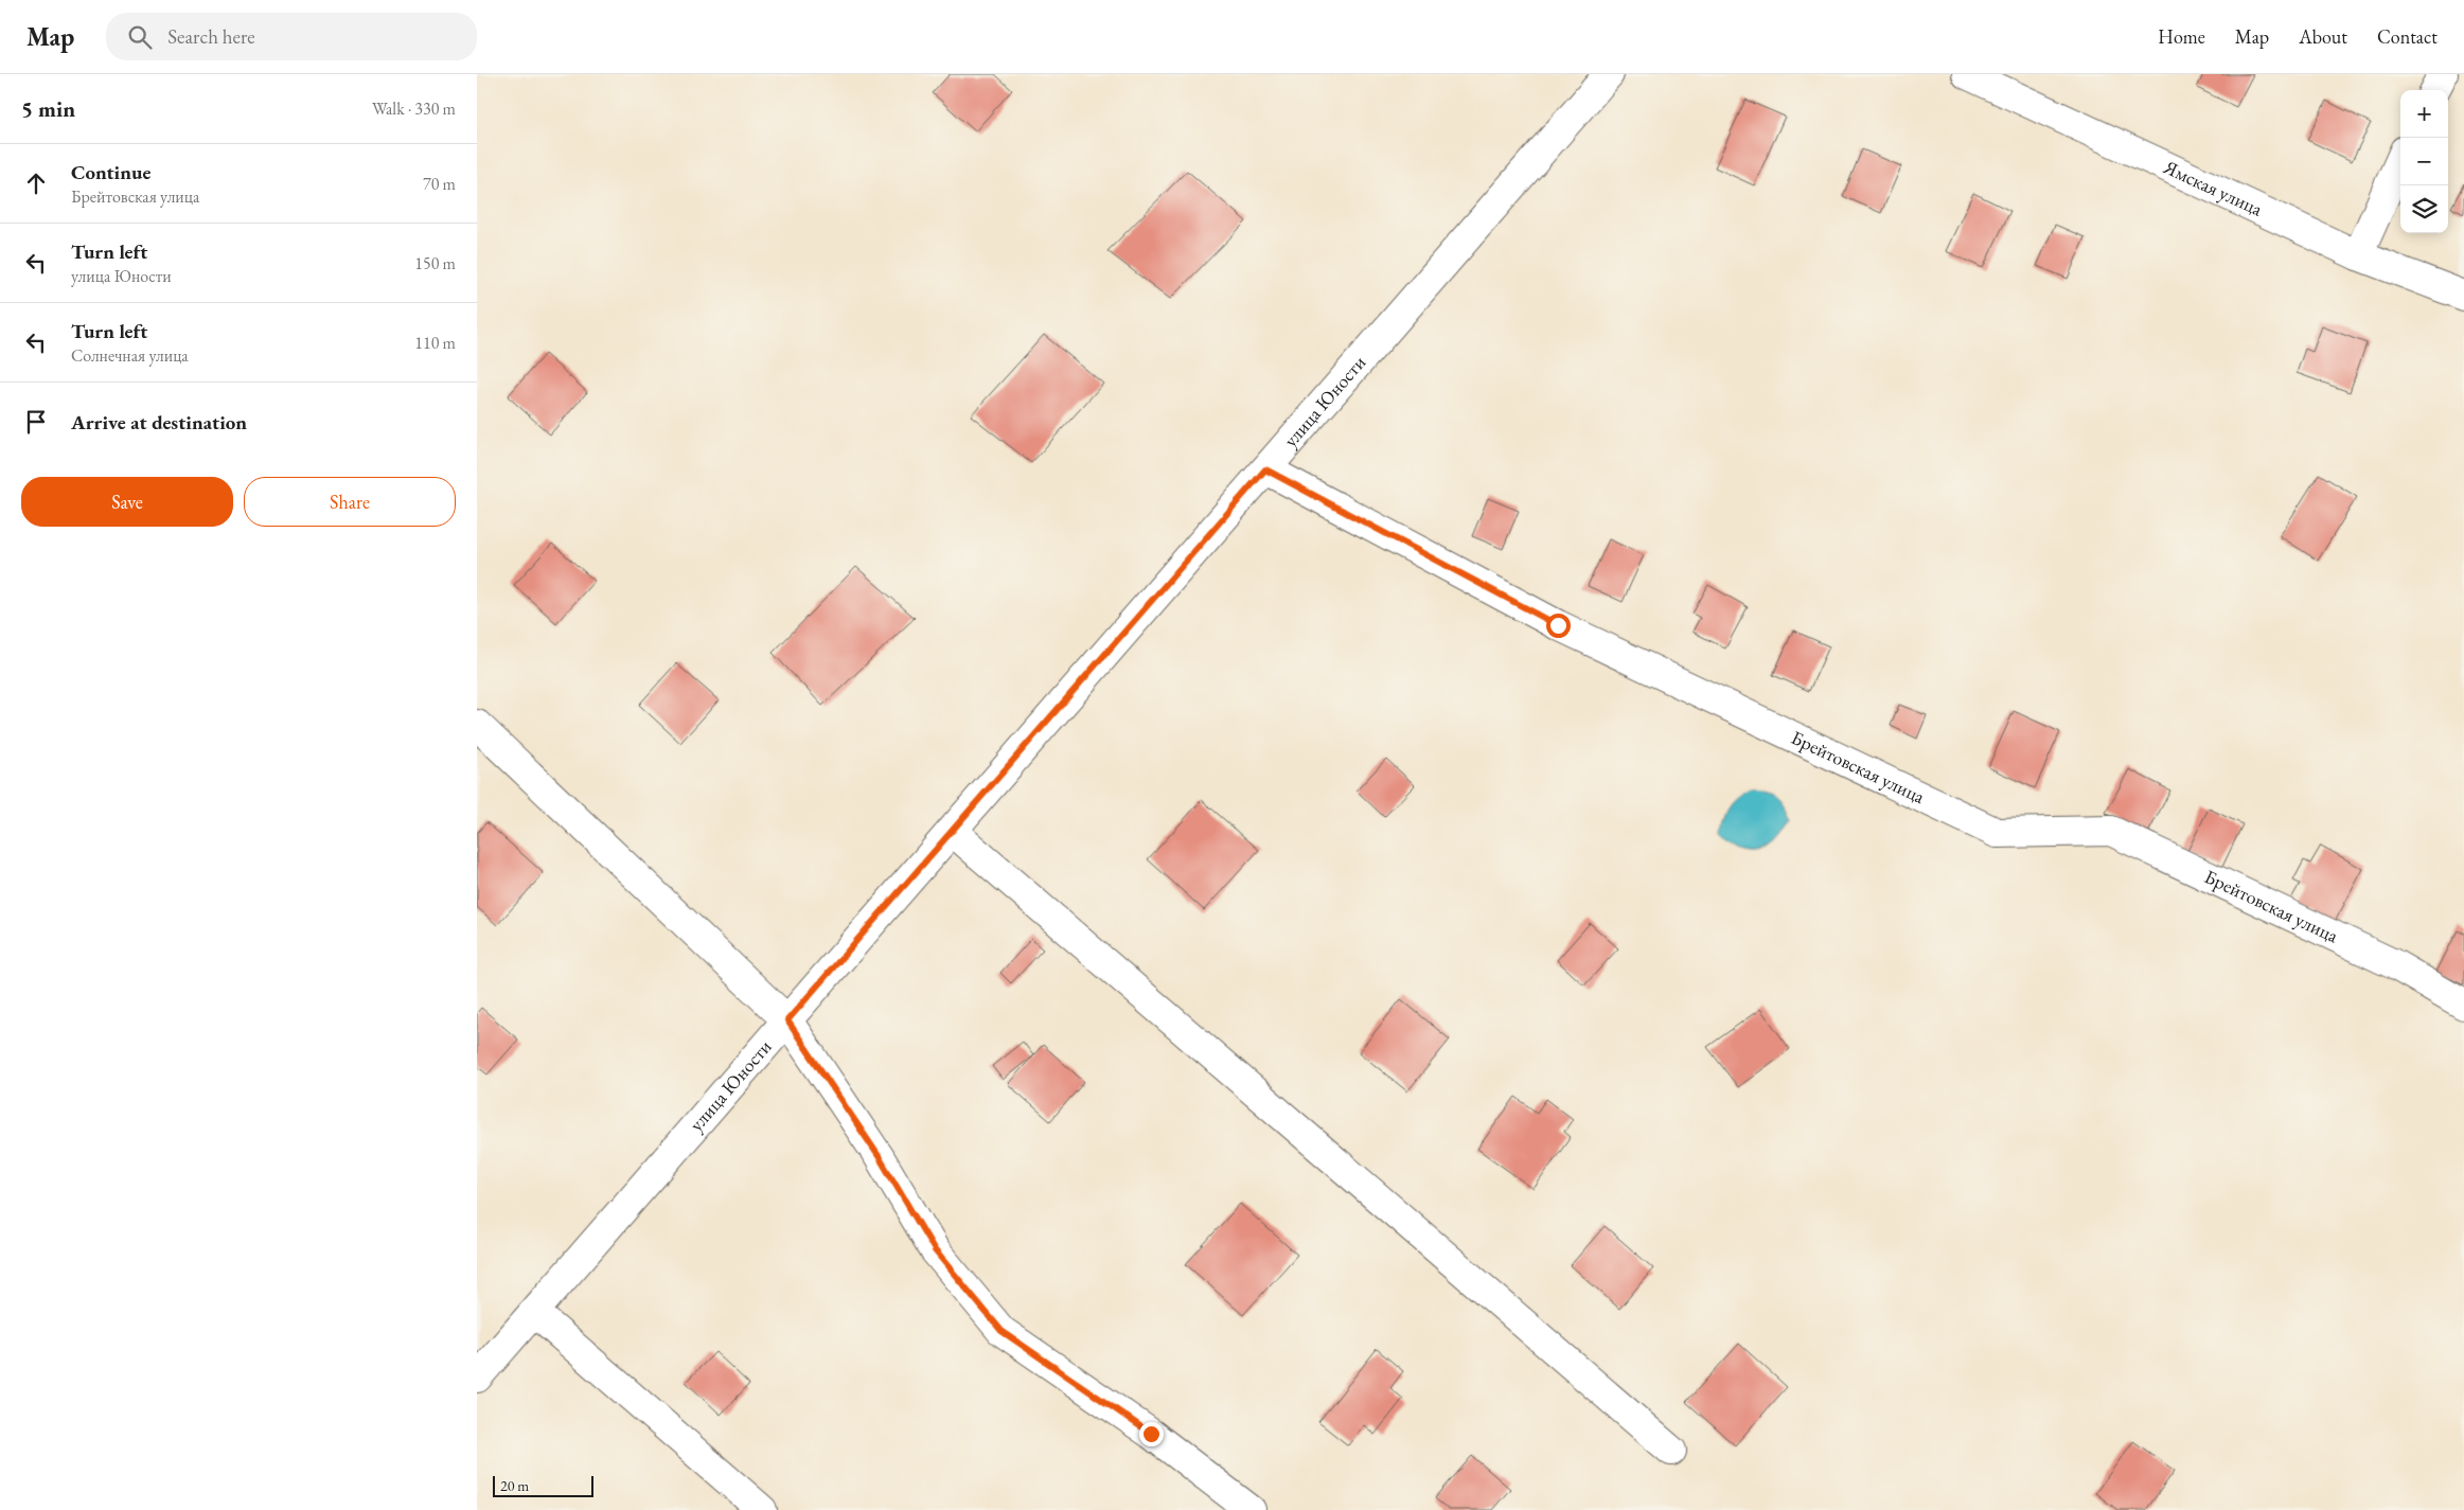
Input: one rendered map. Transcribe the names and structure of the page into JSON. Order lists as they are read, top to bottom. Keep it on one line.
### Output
{"streets":{"street":["Ямская улица","улица Юности","Брейтовская улица"]},"crossings":[["улица Юности","Брейтовская улица"]],"scale_bar":"20 m","page":{"header":"Map","search":"Search here","nav":["Home","Map","About","Contact"],"heading":["5 min","Walk · 330 m"],"map_buttons":["+","−"],"list":[["Continue","Брейтовская улица","70 m"],["Turn left","улица Юности","150 m"],["Turn left","Солнечная улица","110 m"],"Arrive at destination"],"buttons":["Save","Share"],"scale":"20 m"}}
